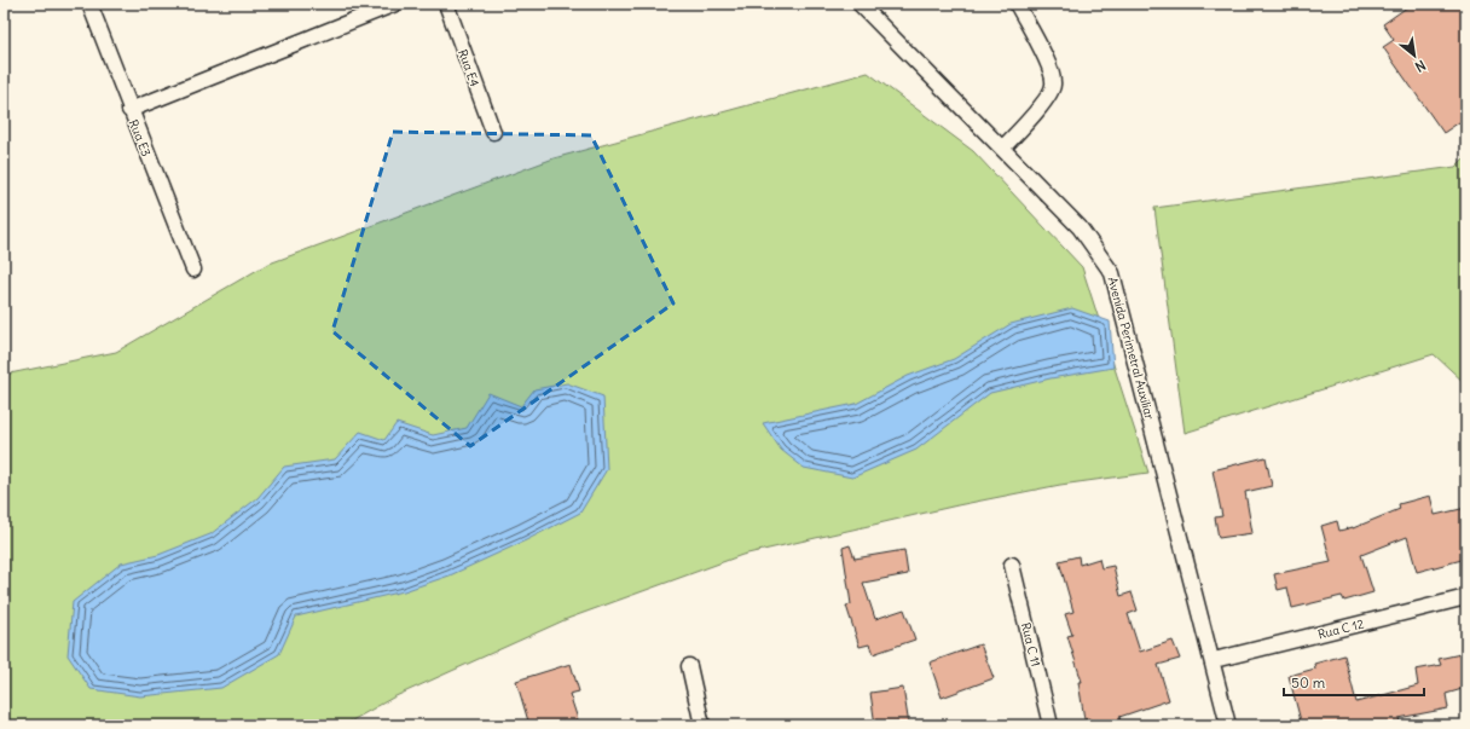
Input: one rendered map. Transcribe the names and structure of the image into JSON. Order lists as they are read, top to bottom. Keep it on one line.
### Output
{"streets":{"street":["Rua E4","Rua E3","Avenida Perimetral Auxiliar","Rua C 12","Rua C 11"]},"crossings":[["Avenida Perimetral Auxiliar","Rua C 12"]],"scale_bar":"50 m","north":"bottom right"}
